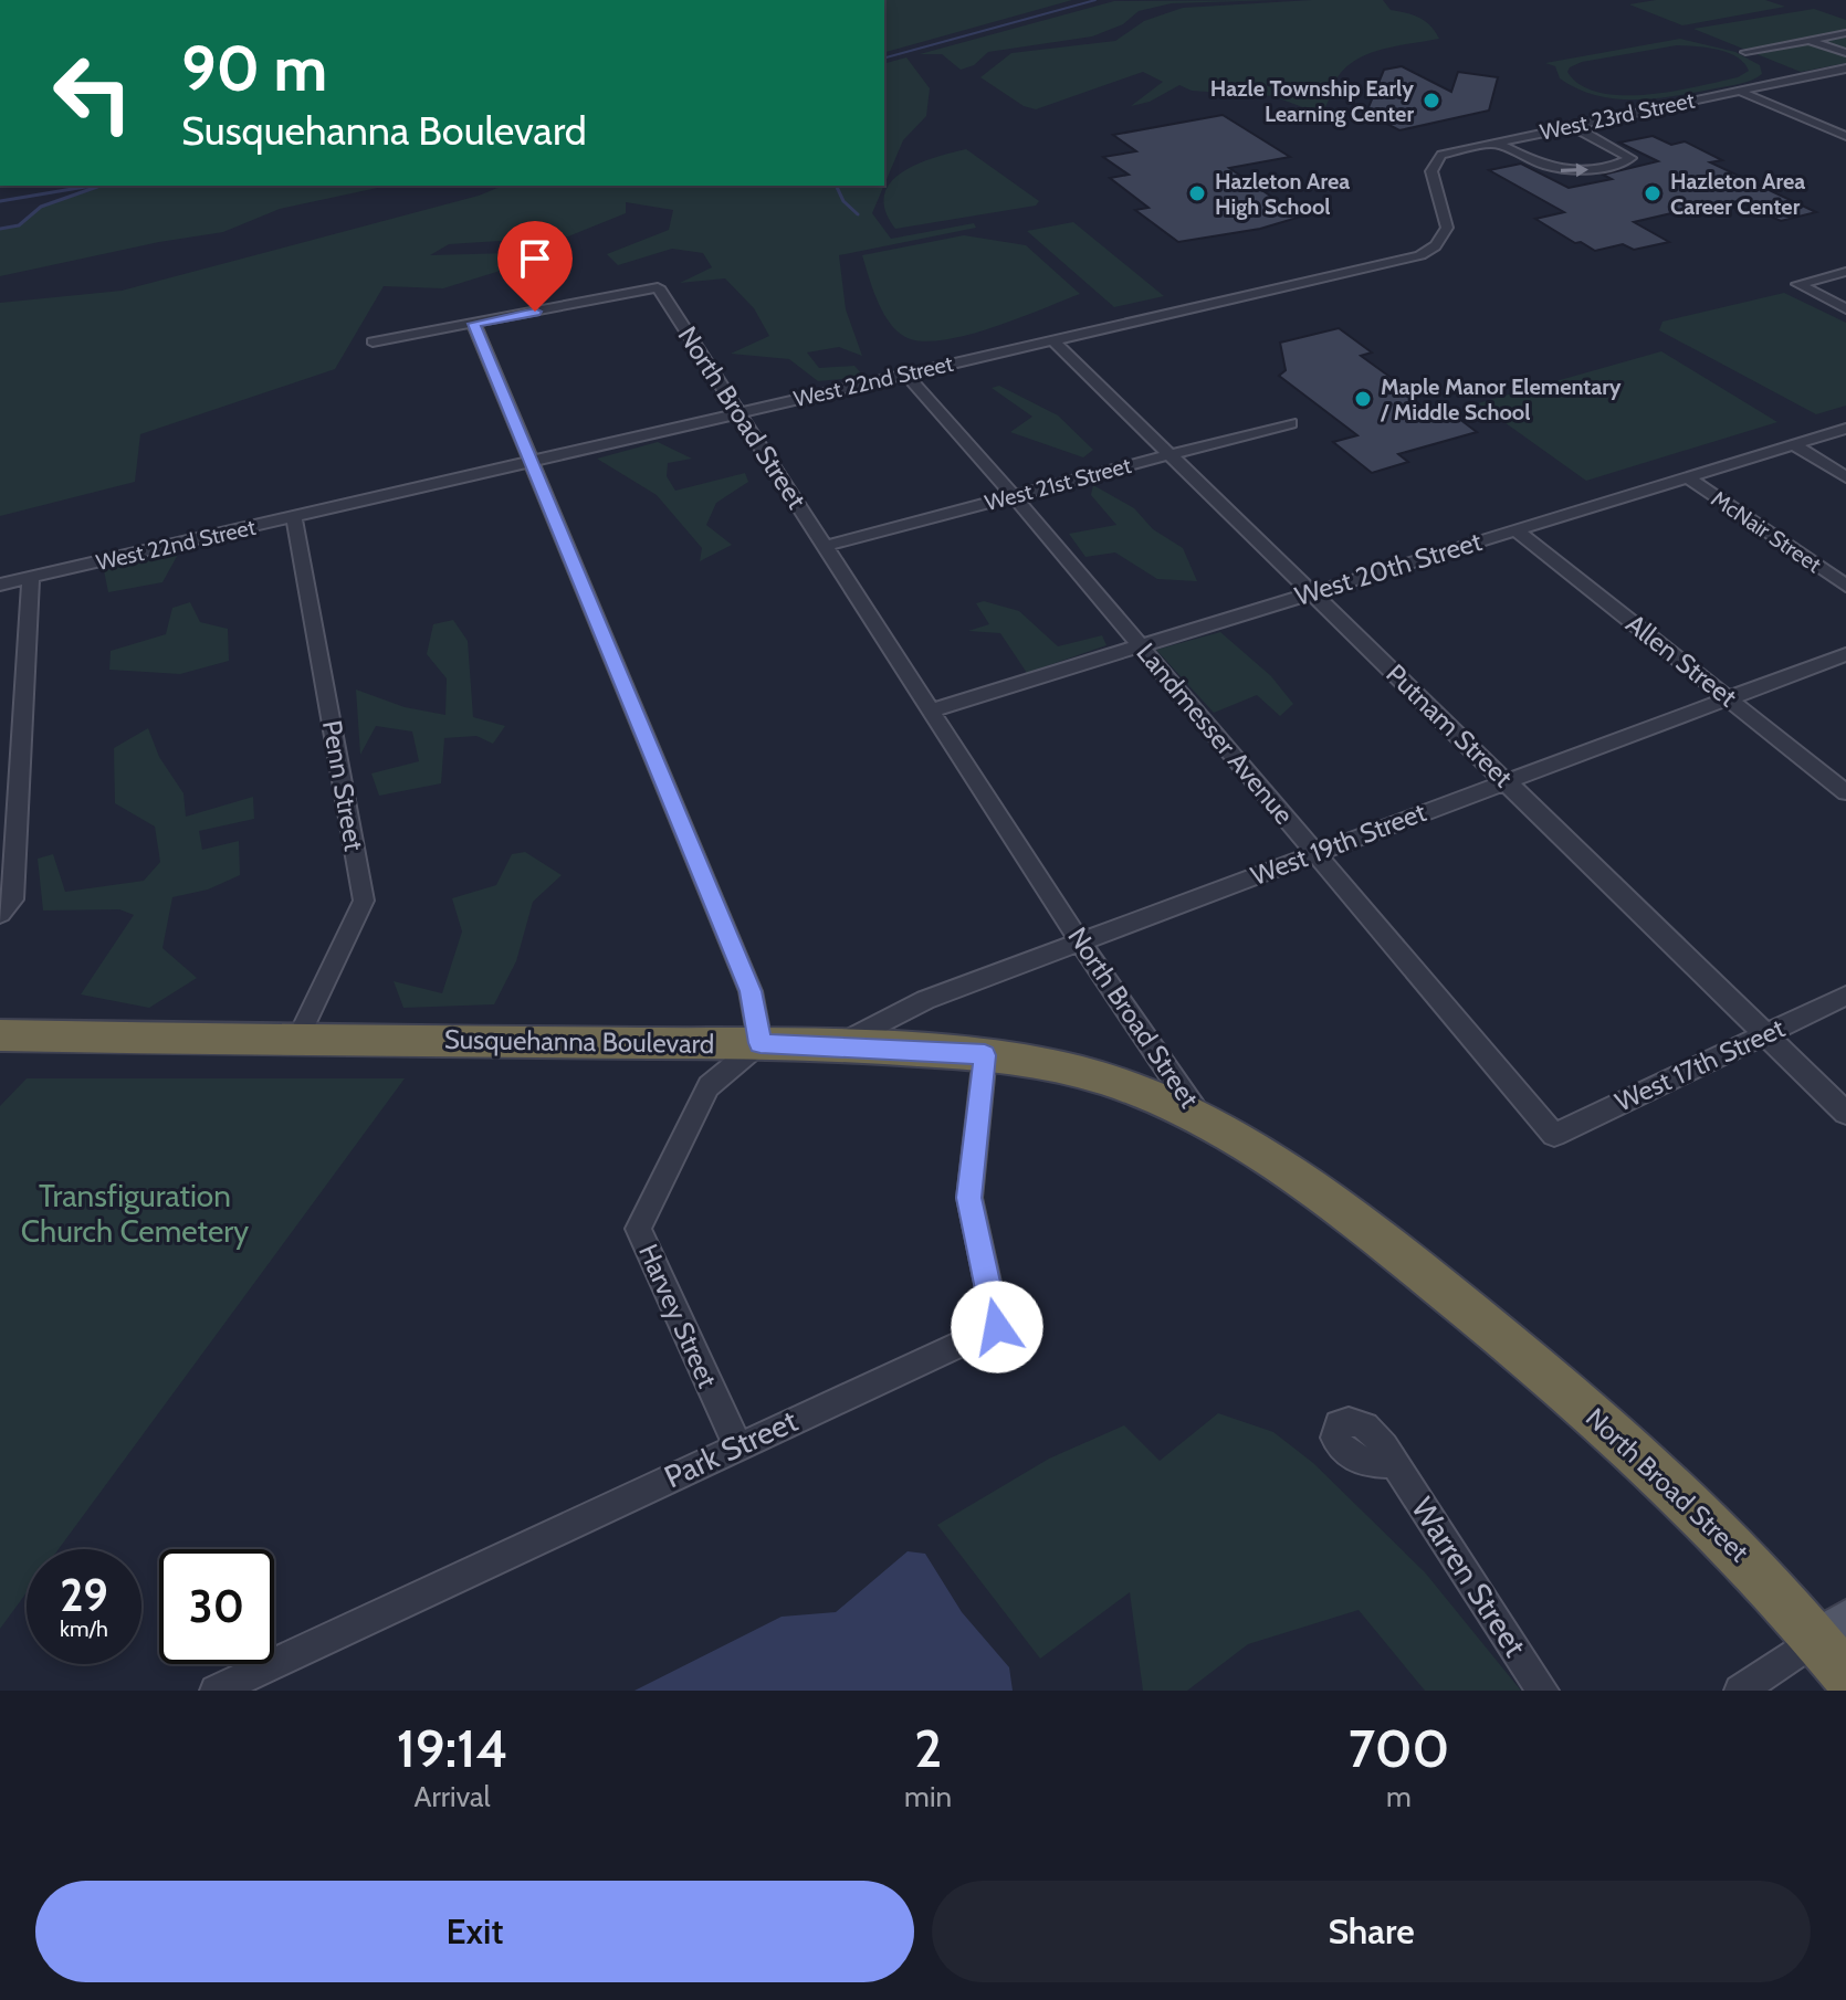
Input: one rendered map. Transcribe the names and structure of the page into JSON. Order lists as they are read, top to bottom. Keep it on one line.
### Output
{"streets":{"highway":["North Broad Street","Susquehanna Boulevard"],"street":["West 23rd Street","West 22nd Street","West 21st Street","McNair Street","West 20th Street","Allen Street","Putnam Street","Landmesser Avenue","Penn Street","West 19th Street","West 17th Street","Harvey Street","Park Street","Warren Street"]},"crossings":[["West 23rd Street","West 22nd Street"],["West 22nd Street","North Broad Street"],["West 22nd Street","Putnam Street"],["West 22nd Street","Landmesser Avenue"],["West 22nd Street","Penn Street"],["North Broad Street","West 21st Street"],["North Broad Street","West 20th Street"],["North Broad Street","West 19th Street"],["North Broad Street","Susquehanna Boulevard"],["West 21st Street","Putnam Street"],["West 21st Street","Landmesser Avenue"],["McNair Street","West 20th Street"],["West 20th Street","Allen Street"],["West 20th Street","Putnam Street"],["West 20th Street","Landmesser Avenue"],["Allen Street","West 19th Street"],["Putnam Street","West 19th Street"],["Putnam Street","West 17th Street"],["Landmesser Avenue","West 19th Street"],["Landmesser Avenue","West 17th Street"],["Penn Street","Susquehanna Boulevard"],["West 19th Street","Susquehanna Boulevard"],["Susquehanna Boulevard","Harvey Street"],["Susquehanna Boulevard","Park Street"],["Harvey Street","Park Street"]],"parks":["Transfiguration Church Cemetery"],"places":["Hazle Township Early Learning Center","Hazleton Area High School","Hazleton Area Career Center","Maple Manor Elementary / Middle School"],"page":{"turn":["90 m","Susquehanna Boulevard"],"speed":"29 km/h","limit":"30","eta":["19:14","Arrival","2","min","700","m"],"buttons":["Exit","Share"]}}
